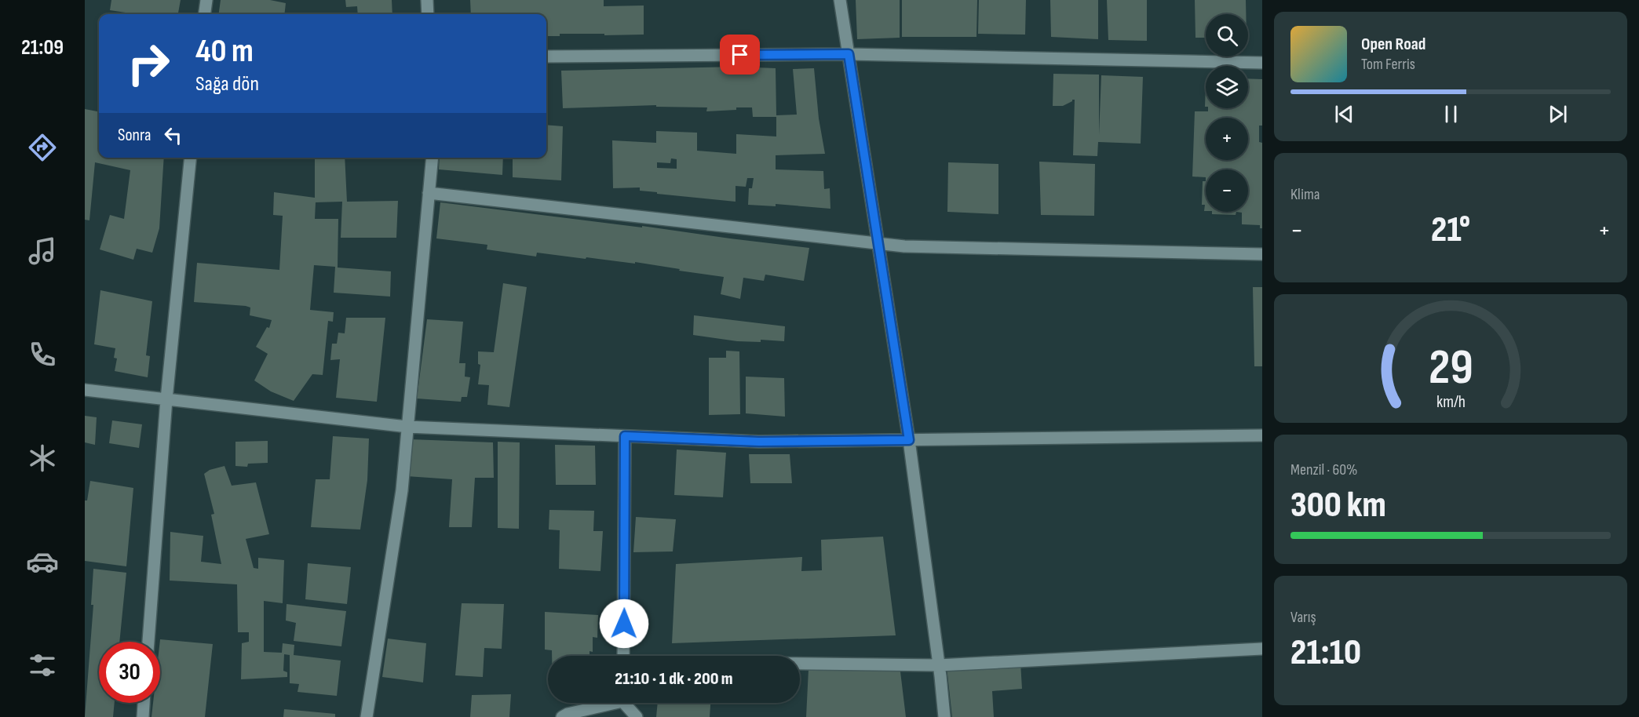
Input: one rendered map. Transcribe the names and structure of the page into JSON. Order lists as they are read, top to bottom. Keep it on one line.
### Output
{"page":{"tabs":"21:09","map_buttons":["+","−"],"turn":["40 m","Sağa dön"],"song":["Open Road","Tom Ferris"],"then":"Sonra","tile":["Klima",["Menzil · 60%","300 km"],["Varış","21:10"]],"heat":["−","21°","+"],"limit":"30","trip":"21:10 · 1 dk · 200 m","gauge":["29","km/h"]}}
